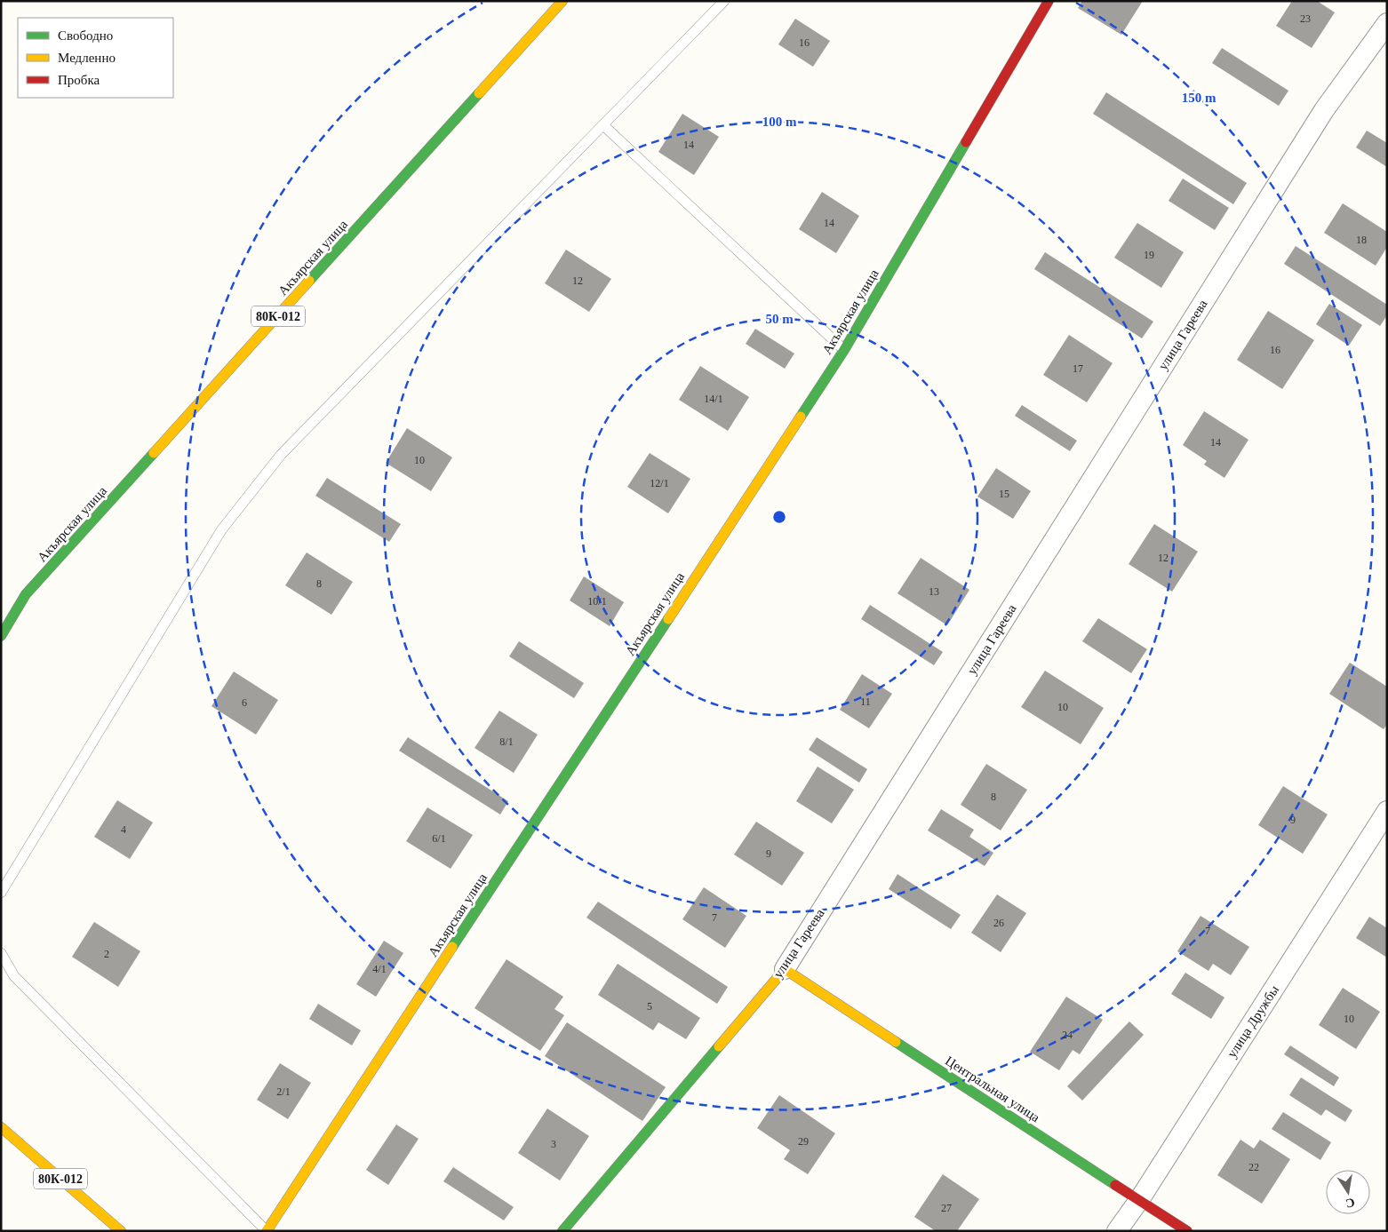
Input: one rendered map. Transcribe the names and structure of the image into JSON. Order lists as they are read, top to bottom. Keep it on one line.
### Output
{"streets":{"street":["Акъярская улица","80К-012","улица Гареева","улица Дружбы","Центральная улица"]},"crossings":[["улица Гареева","Центральная улица"],["улица Дружбы","Центральная улица"]],"house_numbers":["23","16","14","14","18","19","12","16","17","14/1","14","10","12/1","15","12","8","13","10/1","11","6","10","8/1","8","9","4","6/1","9","7","26","7","2","4/1","5","10","24","2/1","29","3","22","27"],"legend":["Свободно","Медленно","Пробка"],"north":"bottom","rings":["150 m","100 m","50 m"]}
